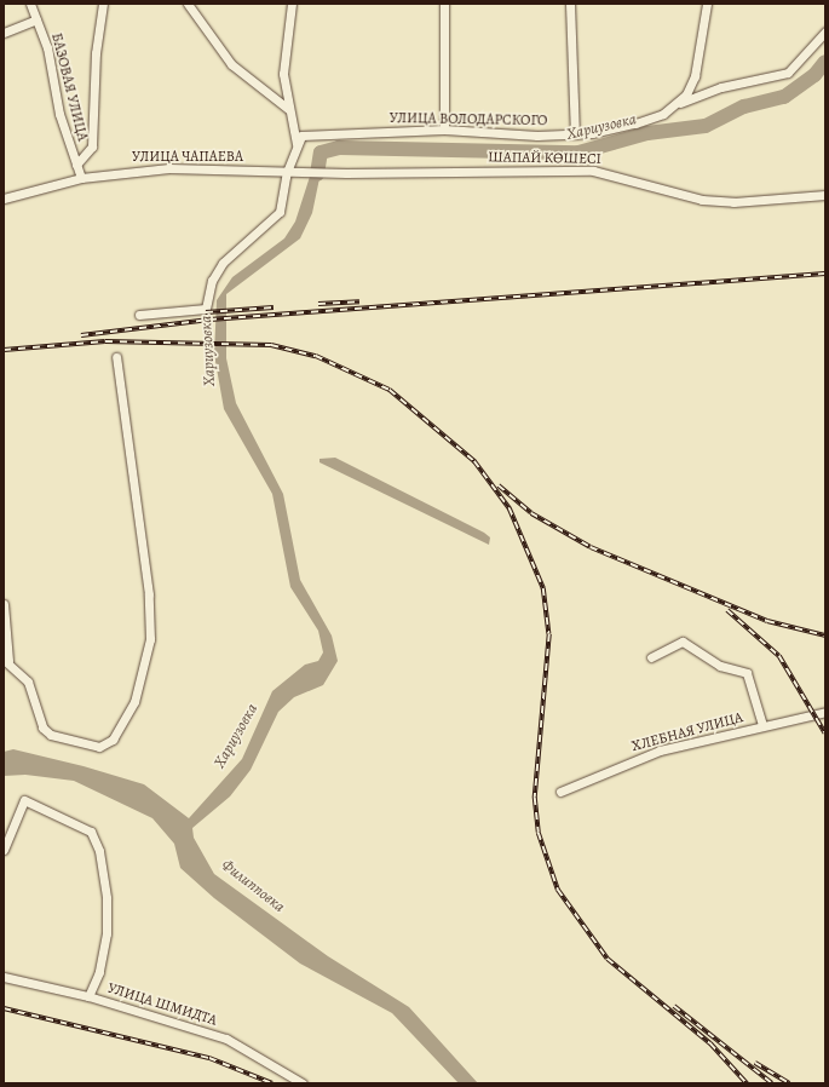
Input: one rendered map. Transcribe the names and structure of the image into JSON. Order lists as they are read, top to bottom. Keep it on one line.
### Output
{"streets":{"street":["БАЗОВАЯ УЛИЦА","УЛИЦА ВОЛОДАРСКОГО","УЛИЦА ЧАПАЕВА","ШАПАЙ КӨШЕСІ","ХЛЕБНАЯ УЛИЦА","УЛИЦА ШМИДТА"]},"crossings":[["БАЗОВАЯ УЛИЦА","УЛИЦА ЧАПАЕВА"],["УЛИЦА ЧАПАЕВА","ШАПАЙ КӨШЕСІ"]],"water":["Хариузовка","Филипповка"]}
